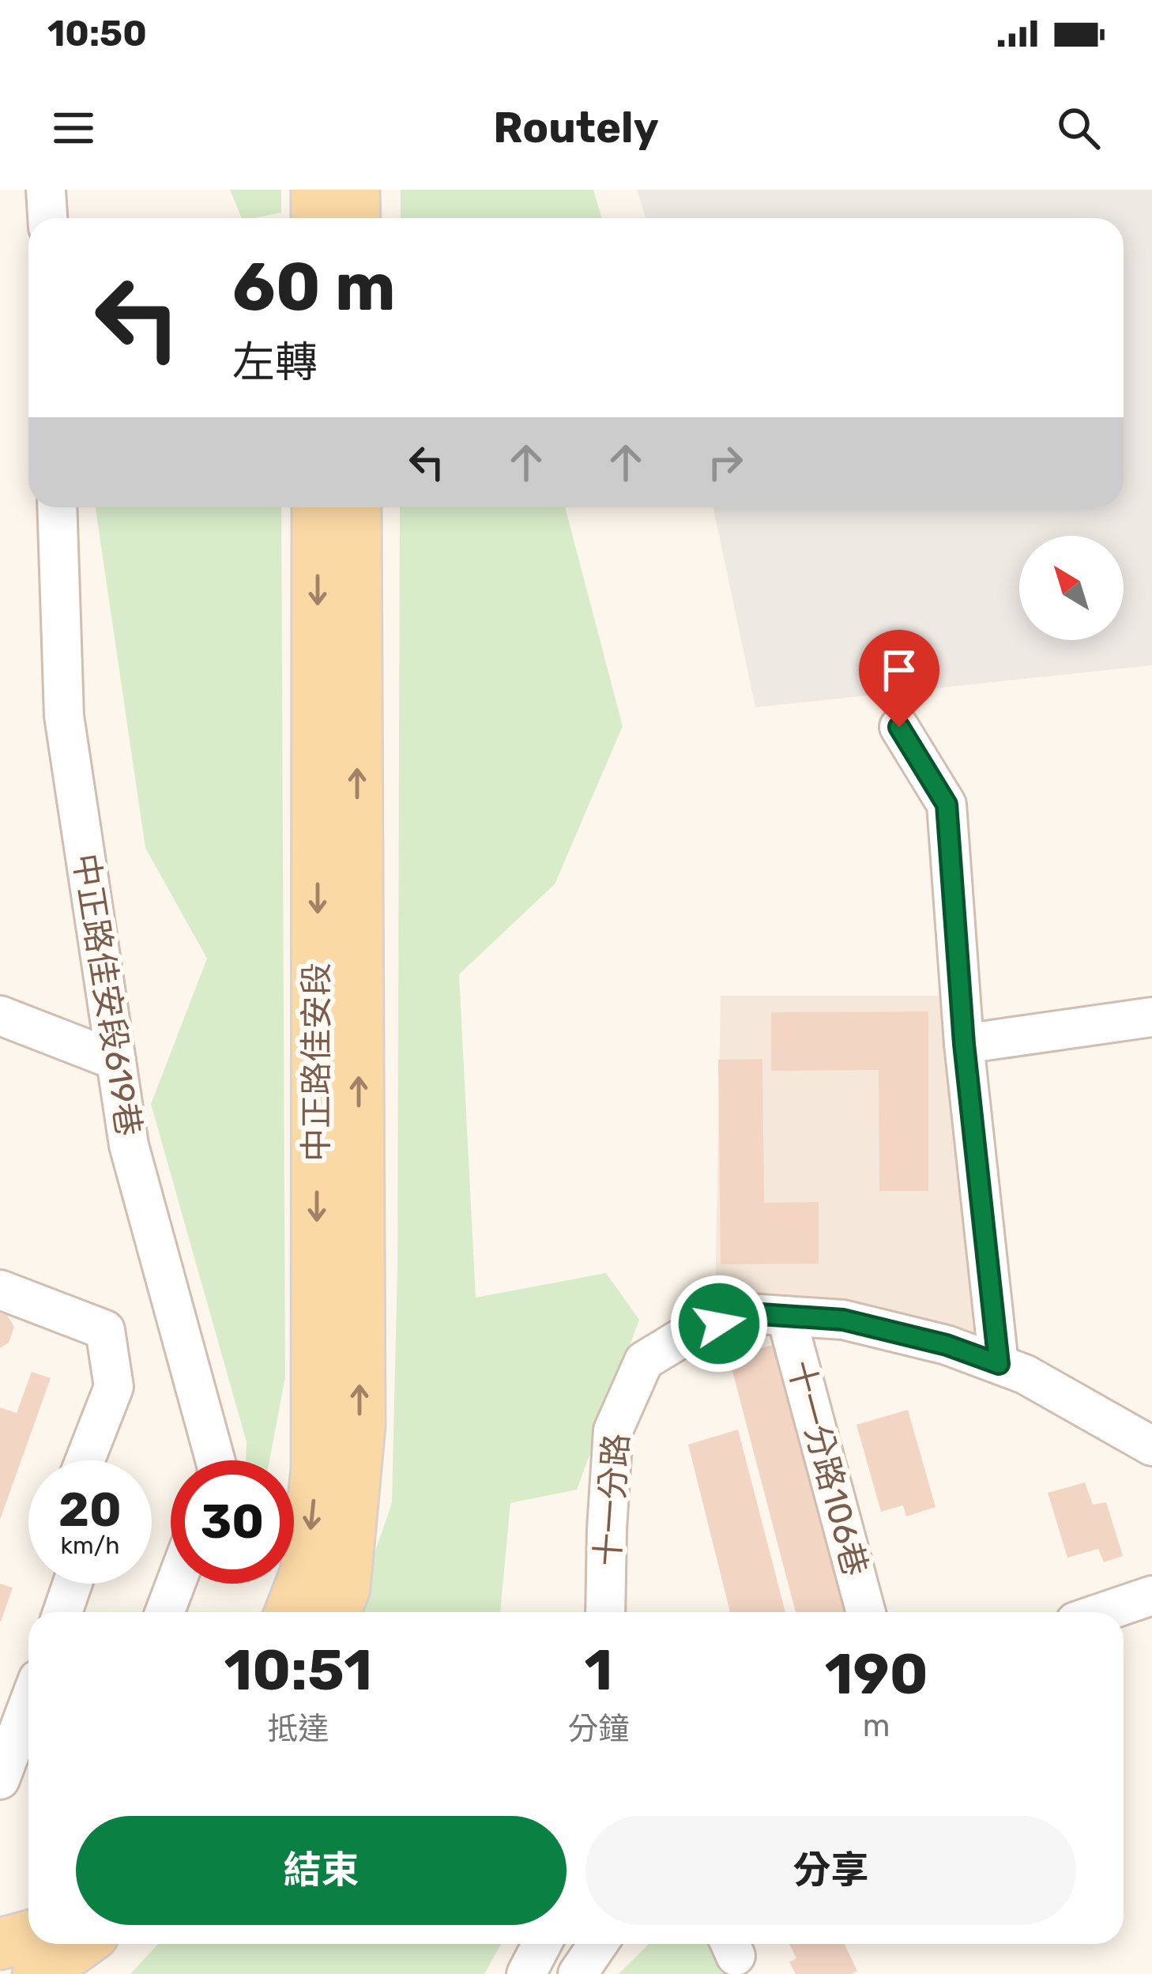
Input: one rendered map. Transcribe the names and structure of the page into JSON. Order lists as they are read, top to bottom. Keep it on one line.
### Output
{"streets":{"main road":["中正路佳安段"],"street":["中正路佳安段619巷","十一分路106巷","十一分路"]},"crossings":[["十一分路106巷","十一分路"]],"north":"top left","page":{"status":"10:50","header":"Routely","turn":["60 m","左轉"],"speed":"20 km/h","limit":"30","eta":["10:51","抵達","1","分鐘","190","m"],"buttons":["結束","分享"]}}
